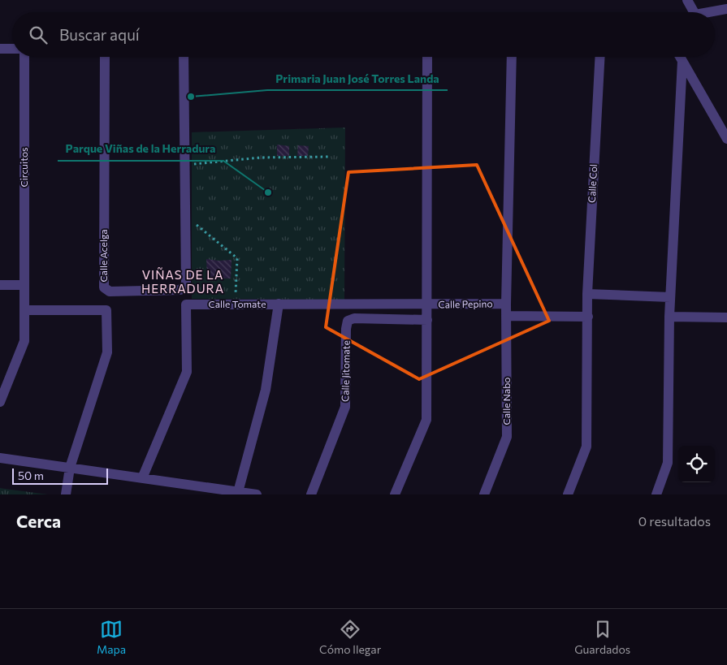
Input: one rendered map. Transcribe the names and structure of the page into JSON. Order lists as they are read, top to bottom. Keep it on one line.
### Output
{"streets":{"street":["Circuitos","Calle Col","Calle Acelga","Calle Tomate","Calle Pepino","Calle Jitomate","Calle Nabo"]},"crossings":[["Calle Pepino","Calle Nabo"]],"districts":["VIÑAS DE LA HERRADURA"],"places":["Primaria Juan José Torres Landa","Parque Viñas de la Herradura"],"scale_bar":"50 m","page":{"search":"Buscar aquí","scale":"50 m","heading":["Cerca","0 resultados"],"nav":["Mapa","Cómo llegar","Guardados"]}}
